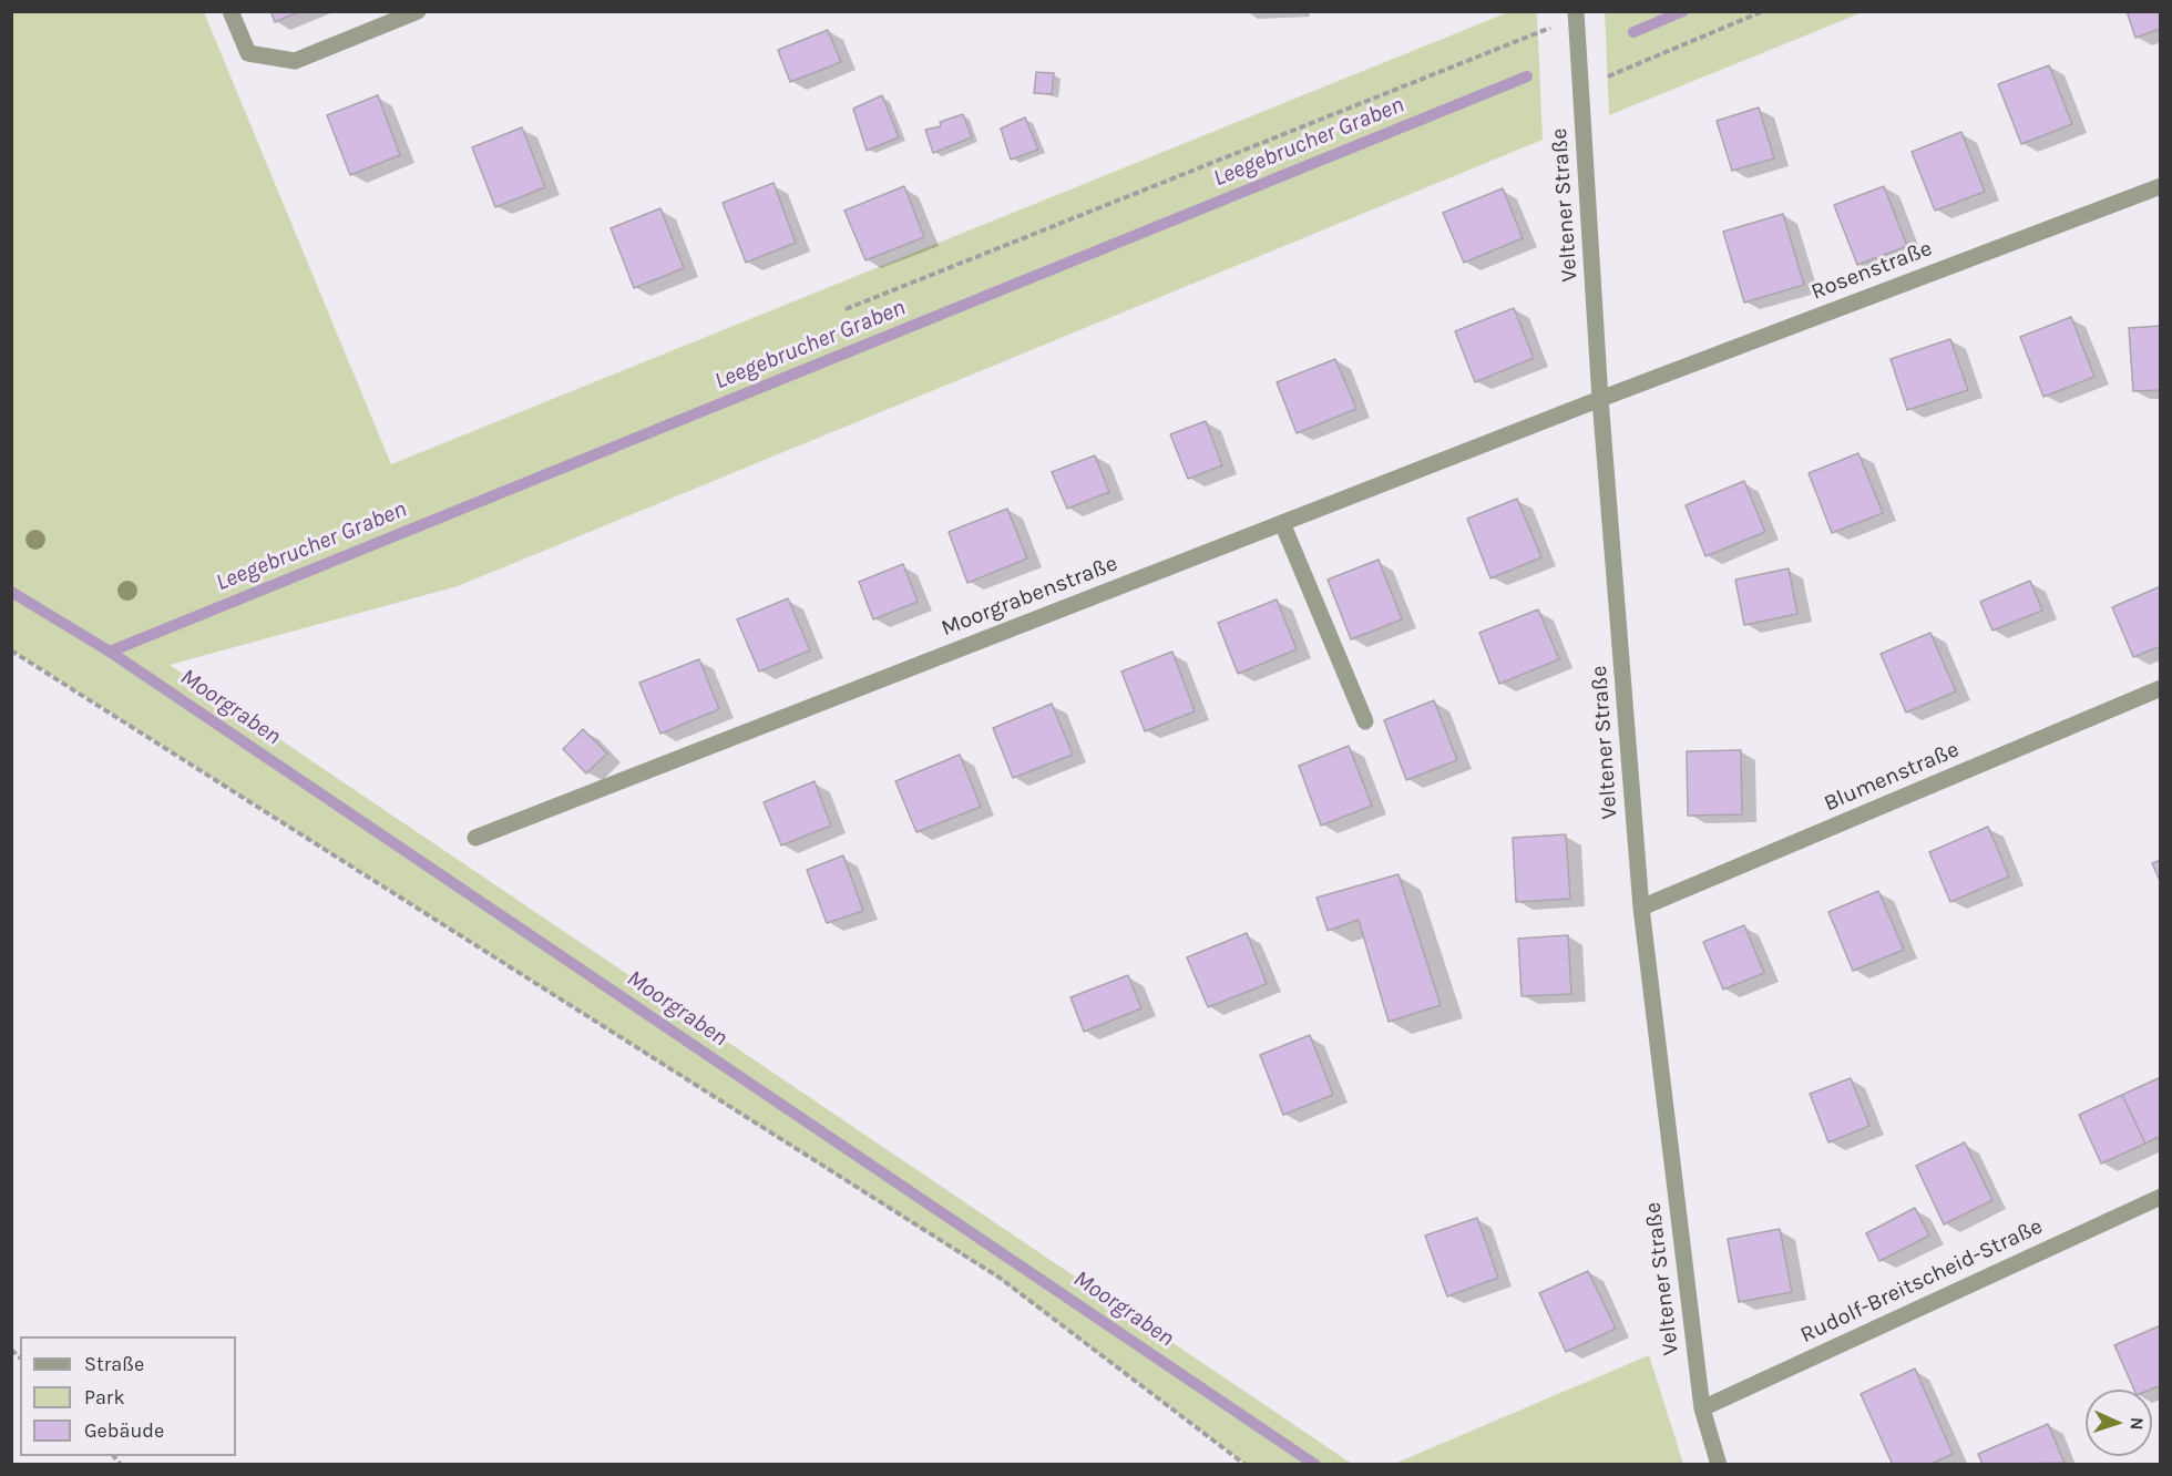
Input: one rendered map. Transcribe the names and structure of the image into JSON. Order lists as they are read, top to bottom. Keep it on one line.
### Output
{"streets":{"street":["Veltener Straße","Rosenstraße","Moorgrabenstraße","Blumenstraße","Rudolf-Breitscheid-Straße"]},"crossings":[["Veltener Straße","Rosenstraße"],["Veltener Straße","Moorgrabenstraße"],["Veltener Straße","Blumenstraße"],["Veltener Straße","Rudolf-Breitscheid-Straße"],["Rosenstraße","Moorgrabenstraße"]],"water":["Leegebrucher Graben","Moorgraben"],"legend":["Straße","Park","Gebäude"],"north":"right"}
